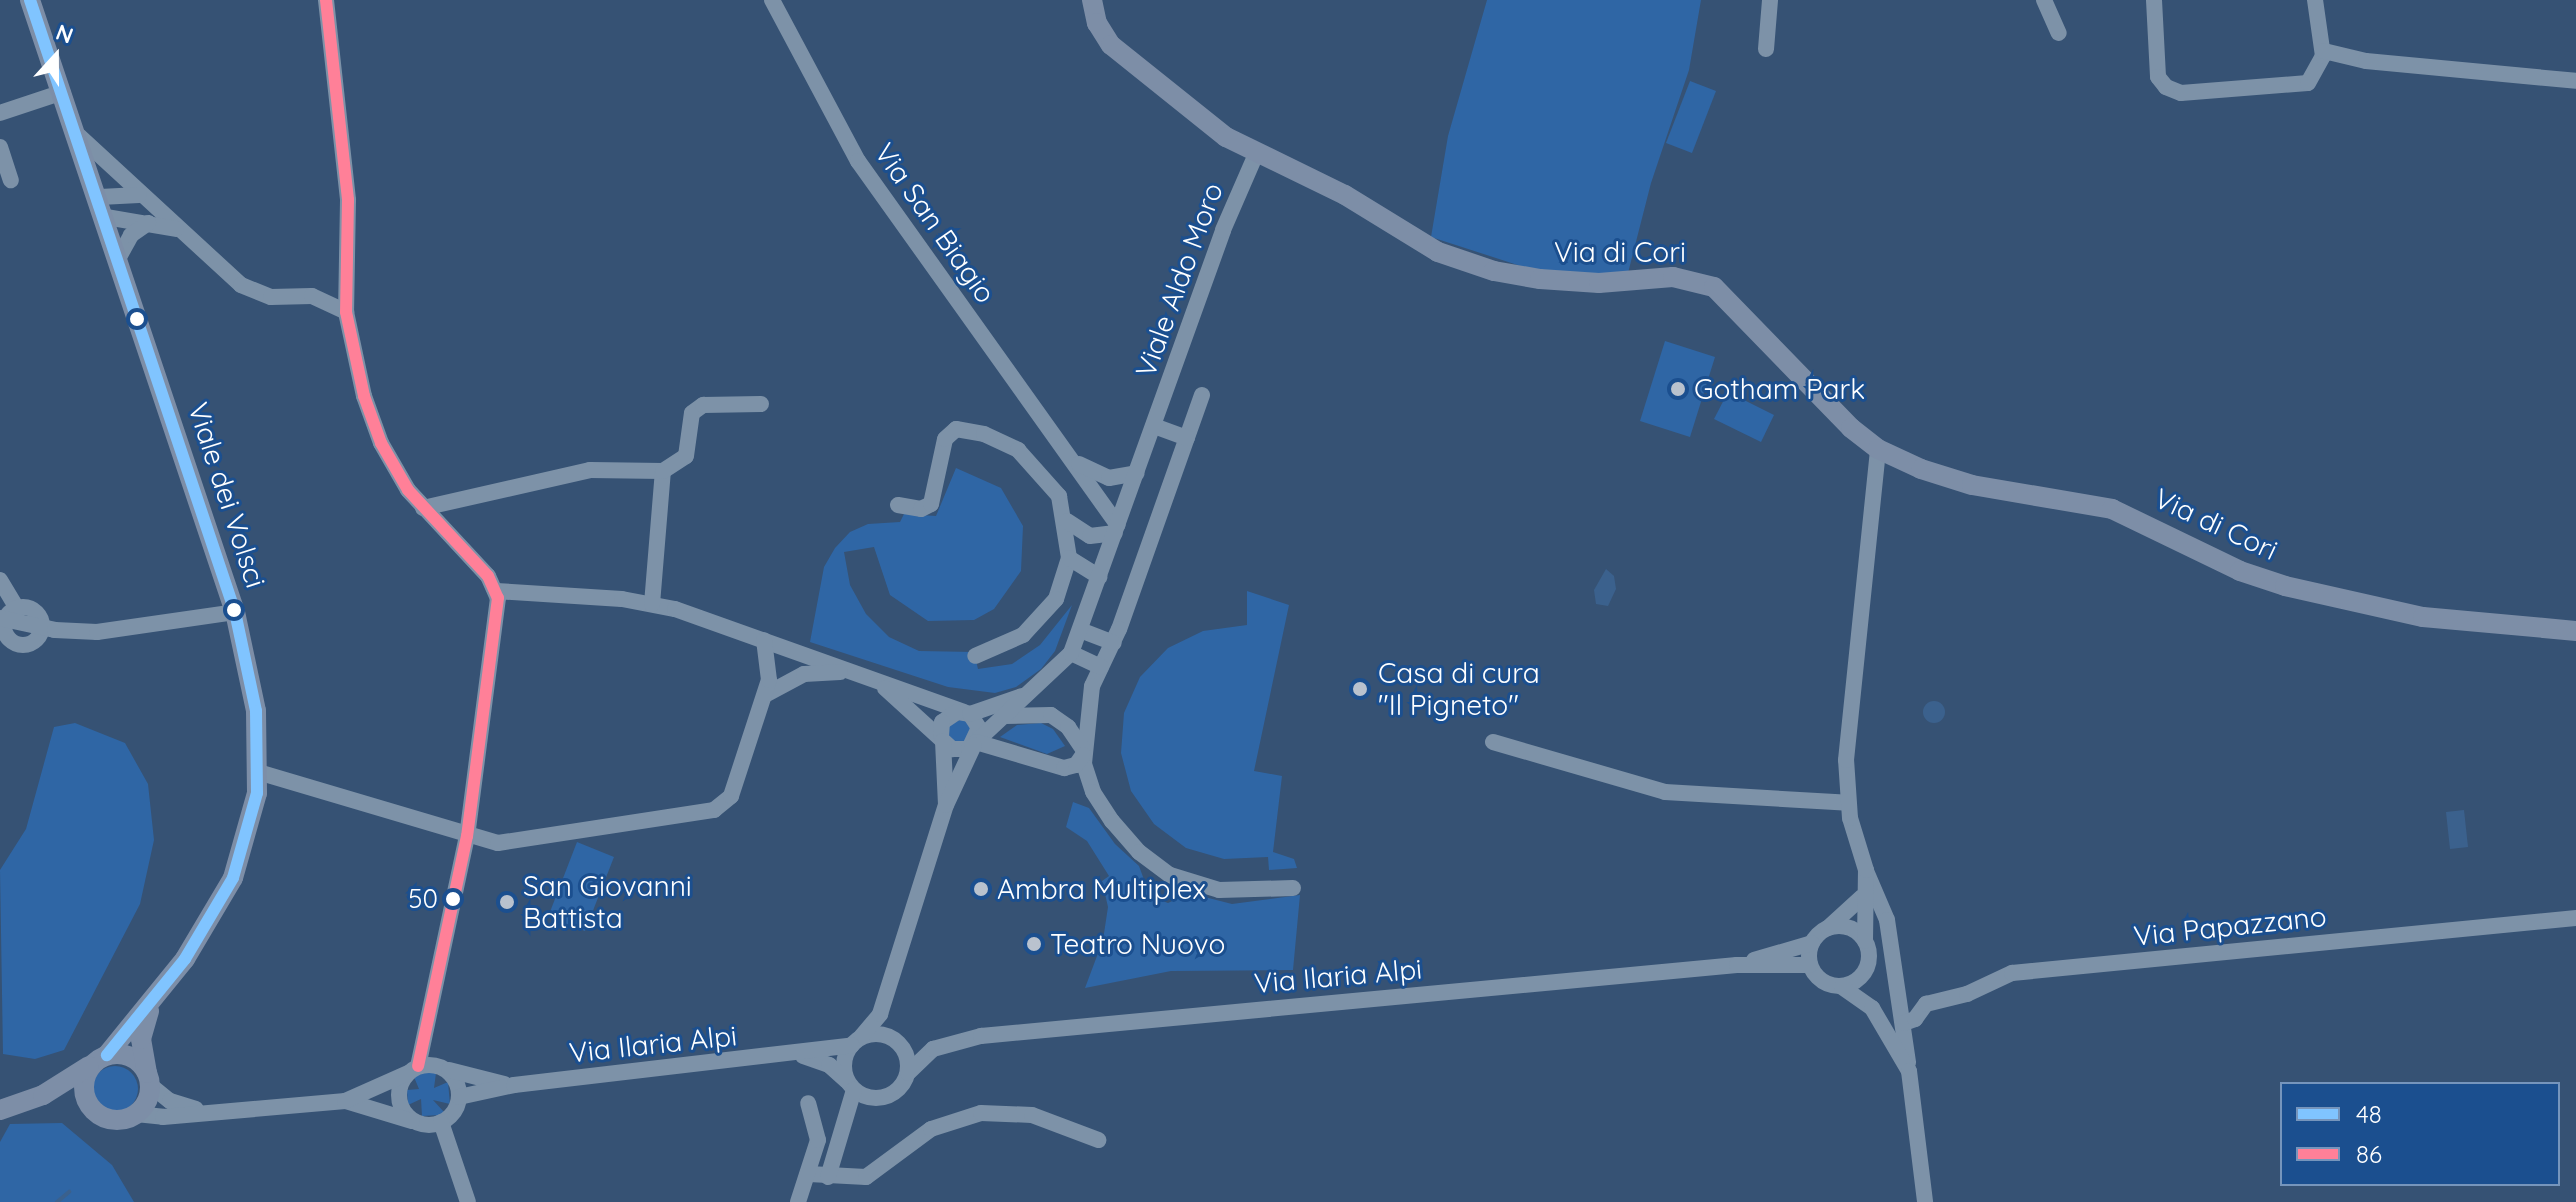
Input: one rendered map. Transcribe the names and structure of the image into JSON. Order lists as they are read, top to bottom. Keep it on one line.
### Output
{"streets":{"main road":["Via di Cori","Viale dei Volsci"],"street":["Via San Biagio","Viale Aldo Moro","Via Papazzano","Via Ilaria Alpi"]},"crossings":[["Via San Biagio","Viale Aldo Moro"],["Via di Cori","Viale Aldo Moro"]],"places":["Gotham Park","Casa di cura \"Il Pigneto\"","Ambra Multiplex","50","San Giovanni Battista","Teatro Nuovo"],"lines":["transit line 48","transit line 86"],"legend":["48","86"],"north":"top"}
